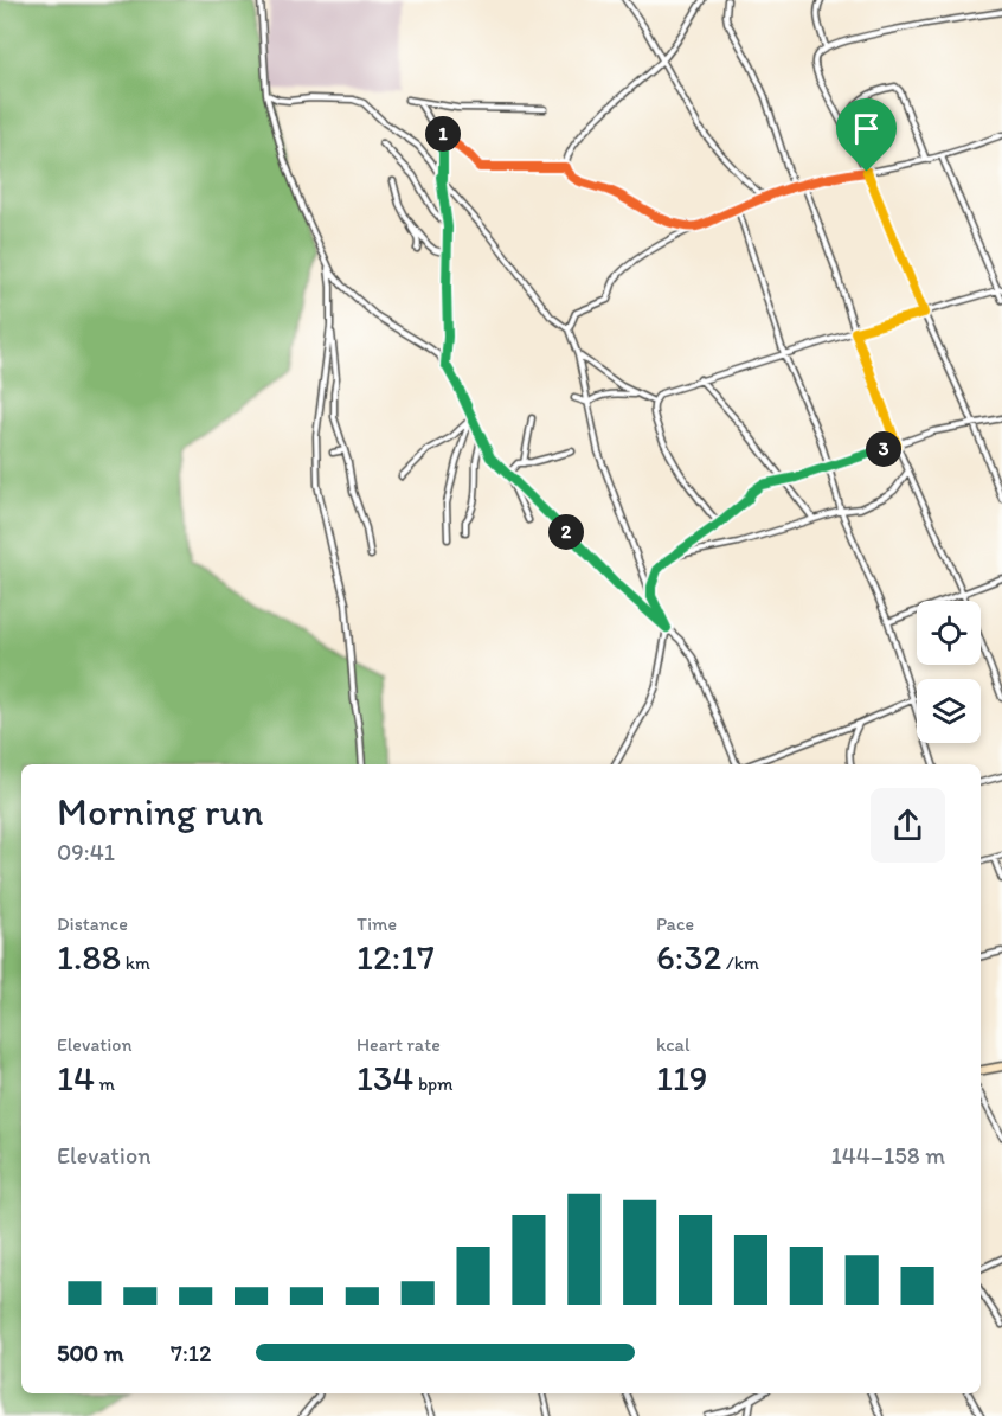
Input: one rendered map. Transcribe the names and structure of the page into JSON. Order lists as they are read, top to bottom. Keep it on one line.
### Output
{"page":{"pins":["1","3","2"],"heading":["Morning run","09:41"],"stats":[["Distance","1.88 km"],["Time","12:17"],["Pace","6:32 /km"],["Elevation","14 m"],["Heart rate","134 bpm"],["kcal","119"]],"chart":["Elevation","144–158 m"],"list":[{"name":"500 m","note":"7:12"}]}}
